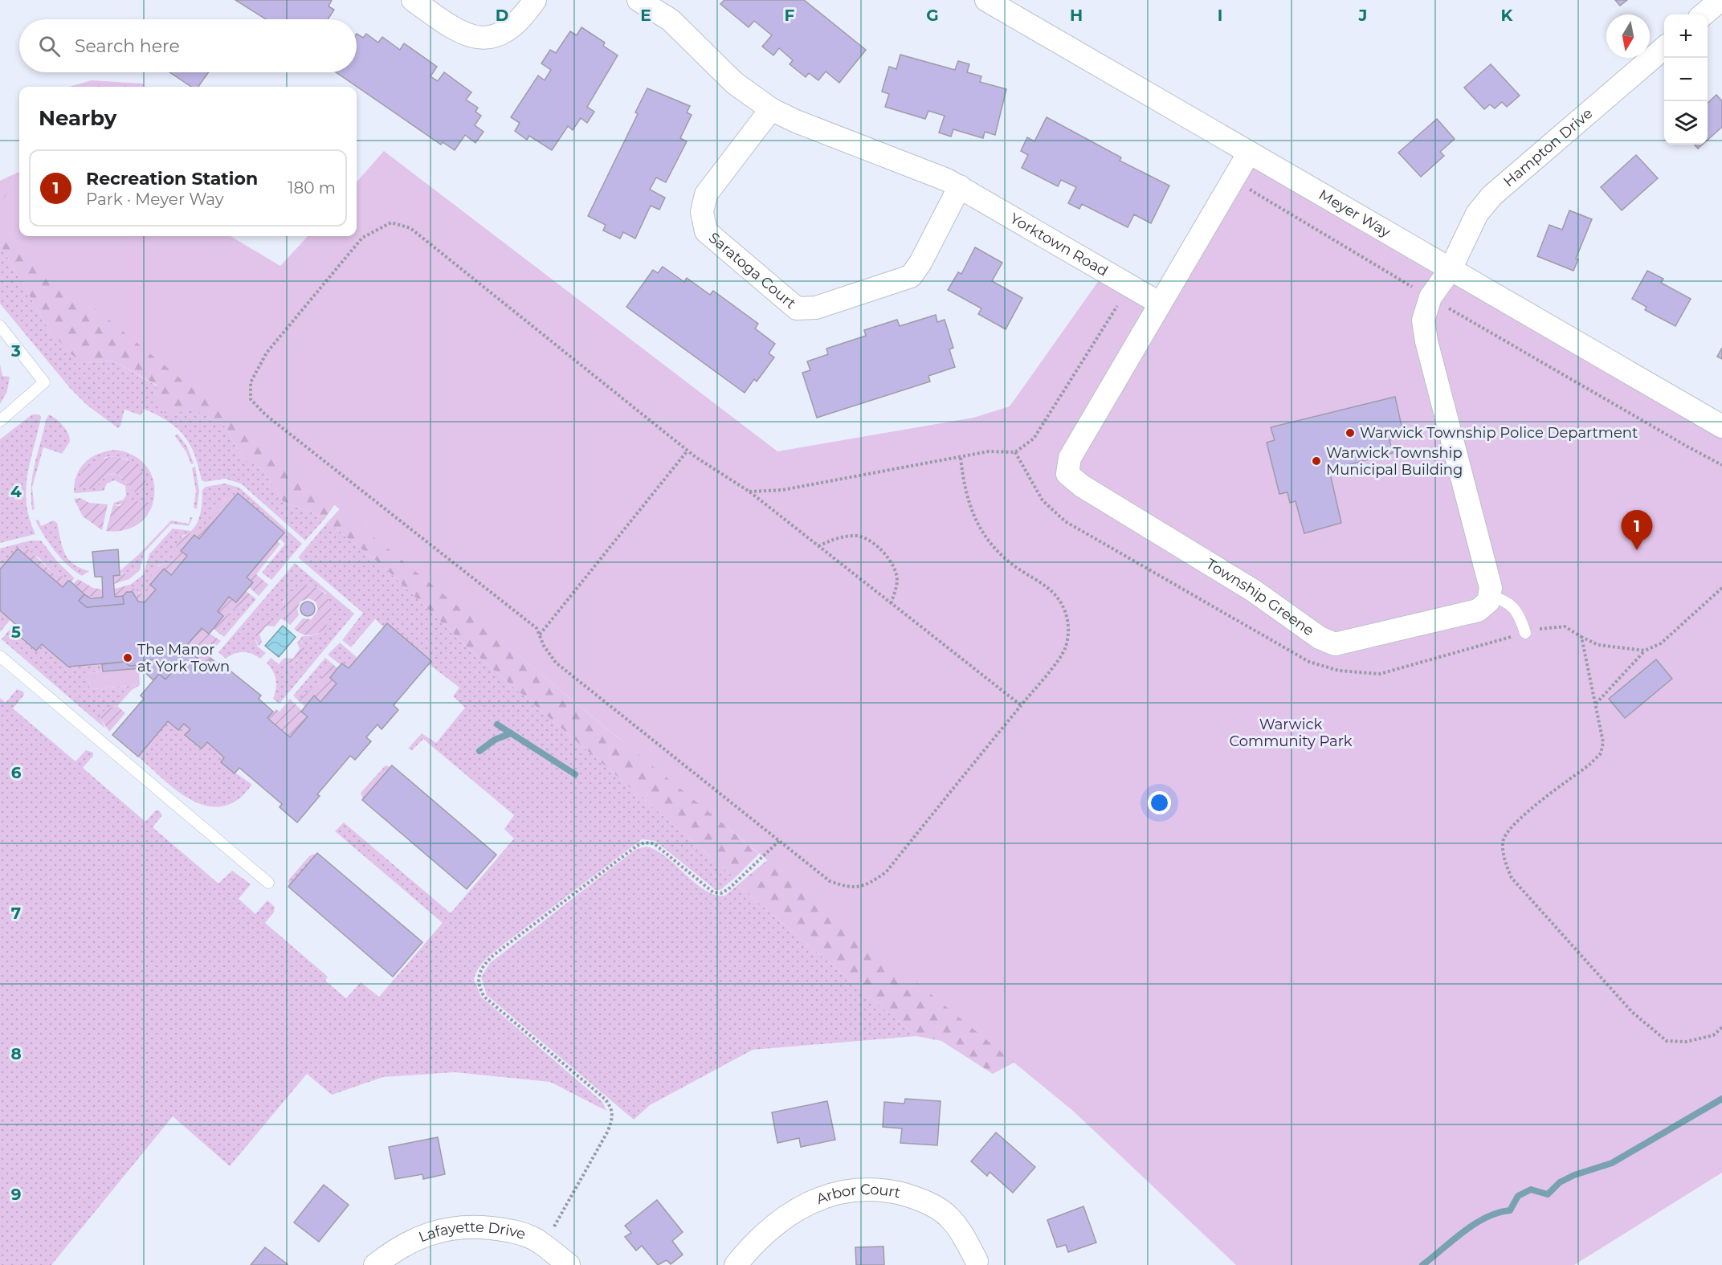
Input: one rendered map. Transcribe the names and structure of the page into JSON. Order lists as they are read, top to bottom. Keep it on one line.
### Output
{"streets":{"street":["Hampton Drive","Meyer Way","Yorktown Road","Saratoga Court","Township Greene","Arbor Court","Lafayette Drive"]},"crossings":[["Hampton Drive","Meyer Way"],["Meyer Way","Township Greene"],["Yorktown Road","Saratoga Court"],["Yorktown Road","Township Greene"]],"parks":["Warwick Community Park"],"places":["Warwick Township Police Department","Warwick Township Municipal Building","The Manor at York Town"],"north":"bottom","page":{"map_buttons":["+","−"],"search":"Search here","heading":"Nearby","list":[{"mark":"1","name":"Recreation Station","note":"Park · Meyer Way","value":"180 m"}],"pins":"1"},"grid":{"columns":["D","E","F","G","H","I","J","K"],"rows":["3","4","5","6","7","8","9"]}}
